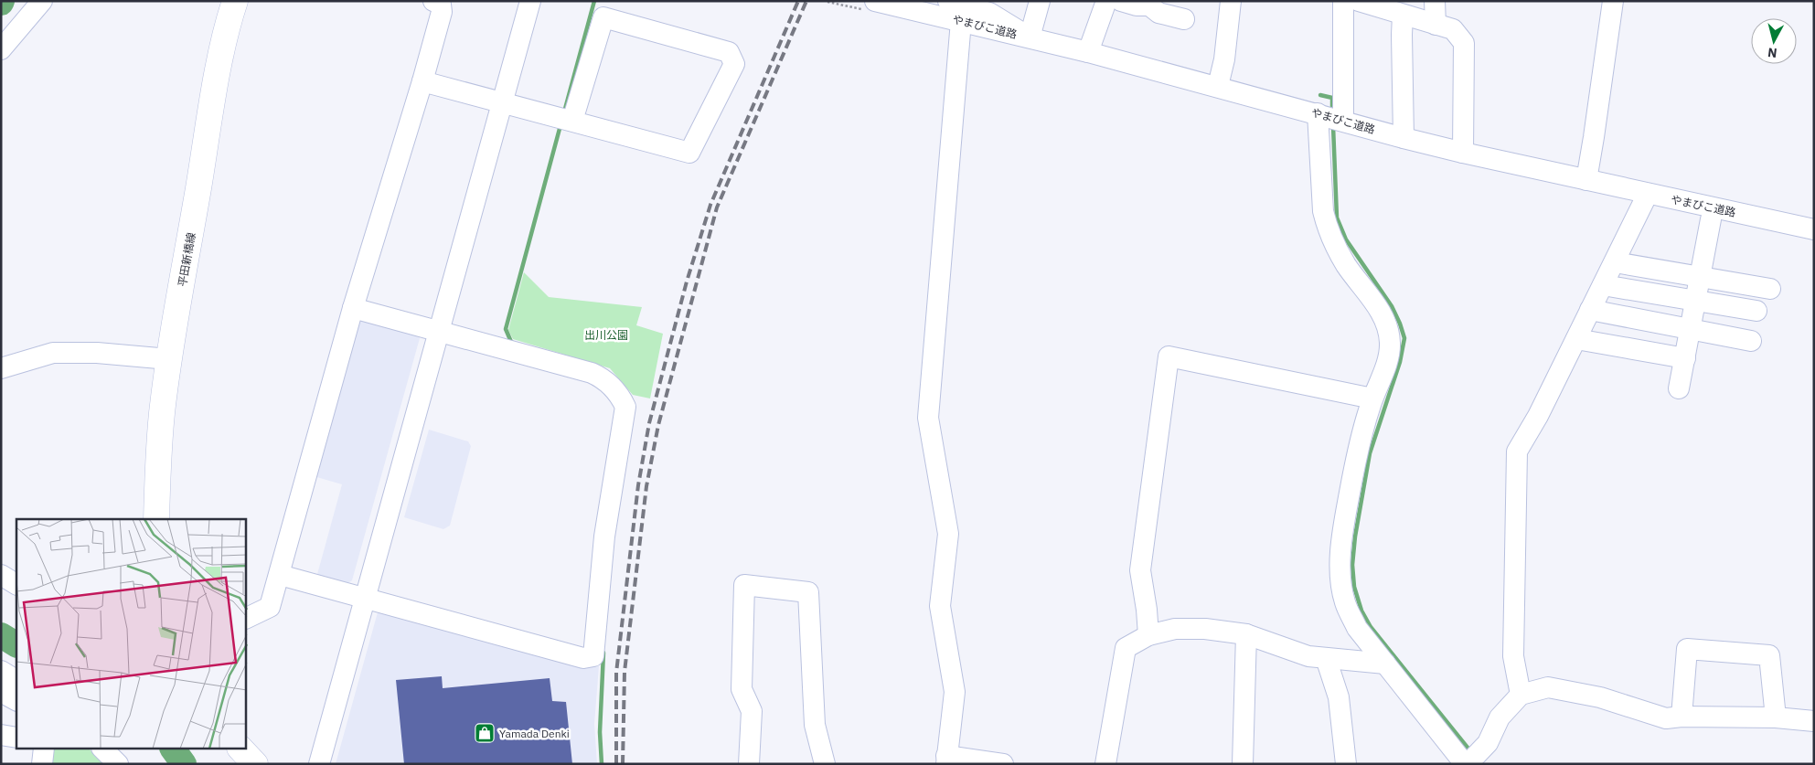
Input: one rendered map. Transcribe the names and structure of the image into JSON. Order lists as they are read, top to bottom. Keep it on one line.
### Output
{"streets":{"main road":["平田新橋線"],"street":["やまびこ道路"]},"parks":["出川公園"],"places":{"shop":["Yamada Denki"]},"north":"bottom"}
